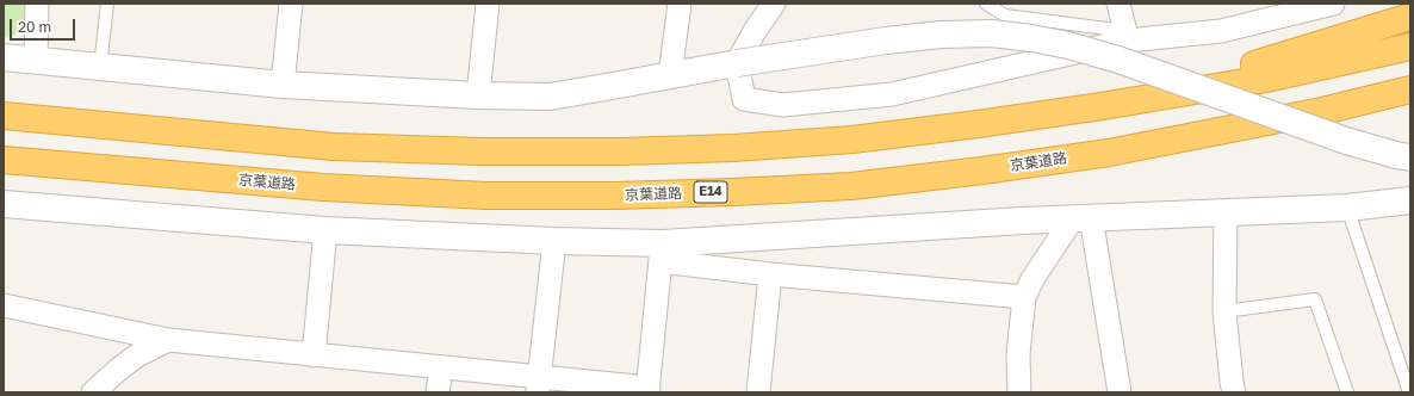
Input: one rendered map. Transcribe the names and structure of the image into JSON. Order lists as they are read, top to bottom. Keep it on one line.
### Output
{"streets":{"highway":["京葉道路","E14"]},"scale_bar":"20 m"}
